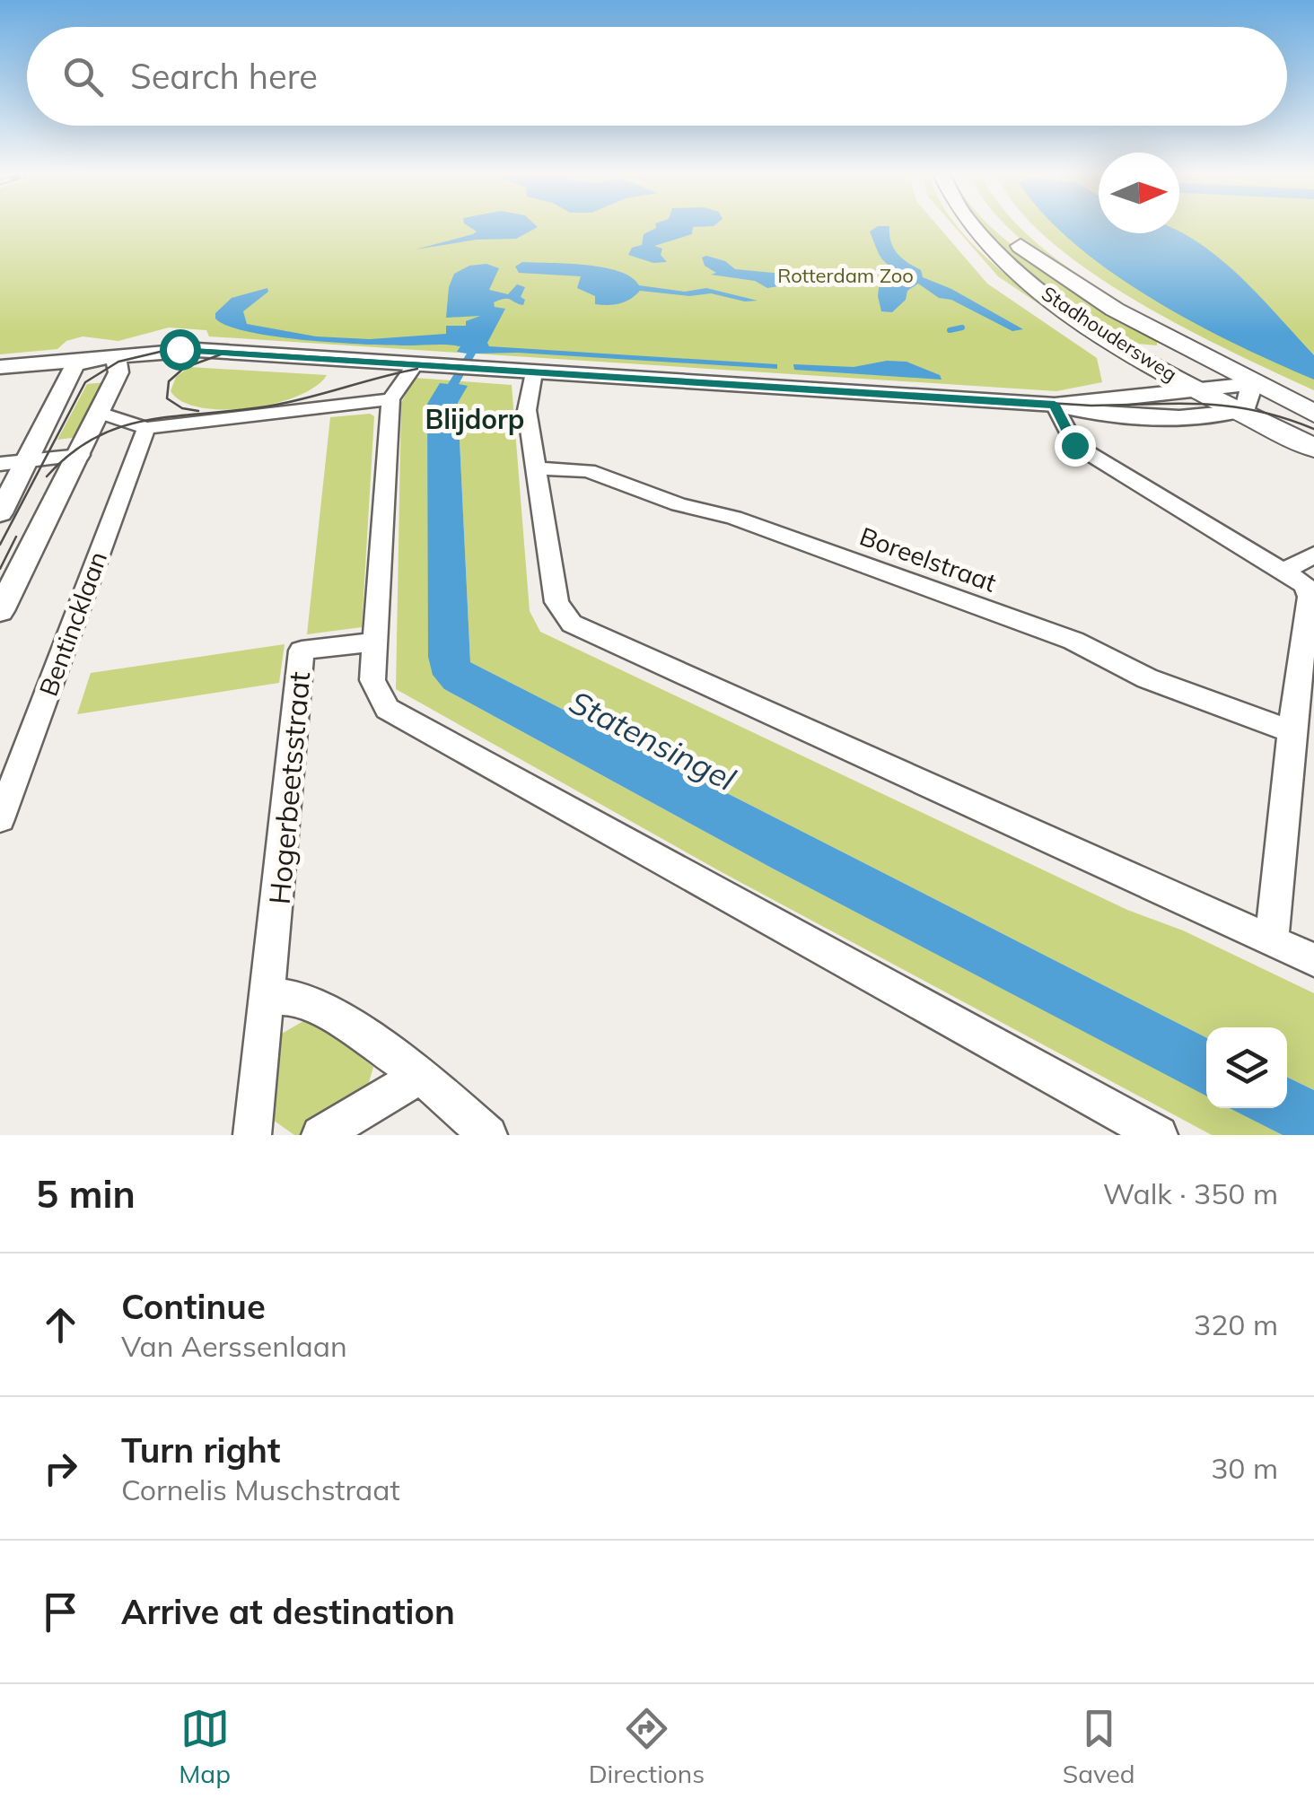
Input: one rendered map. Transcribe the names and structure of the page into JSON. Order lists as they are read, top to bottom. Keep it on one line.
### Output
{"streets":{"main road":["Stadhoudersweg"],"street":["Boreelstraat","Bentincklaan","Hogerbeetsstraat"]},"districts":["Blijdorp"],"water":["Statensingel"],"parks":["Rotterdam Zoo"],"north":"right","page":{"search":"Search here","heading":["5 min","Walk · 350 m"],"list":[["Continue","Van Aerssenlaan","320 m"],["Turn right","Cornelis Muschstraat","30 m"],"Arrive at destination"],"nav":["Map","Directions","Saved"]}}
